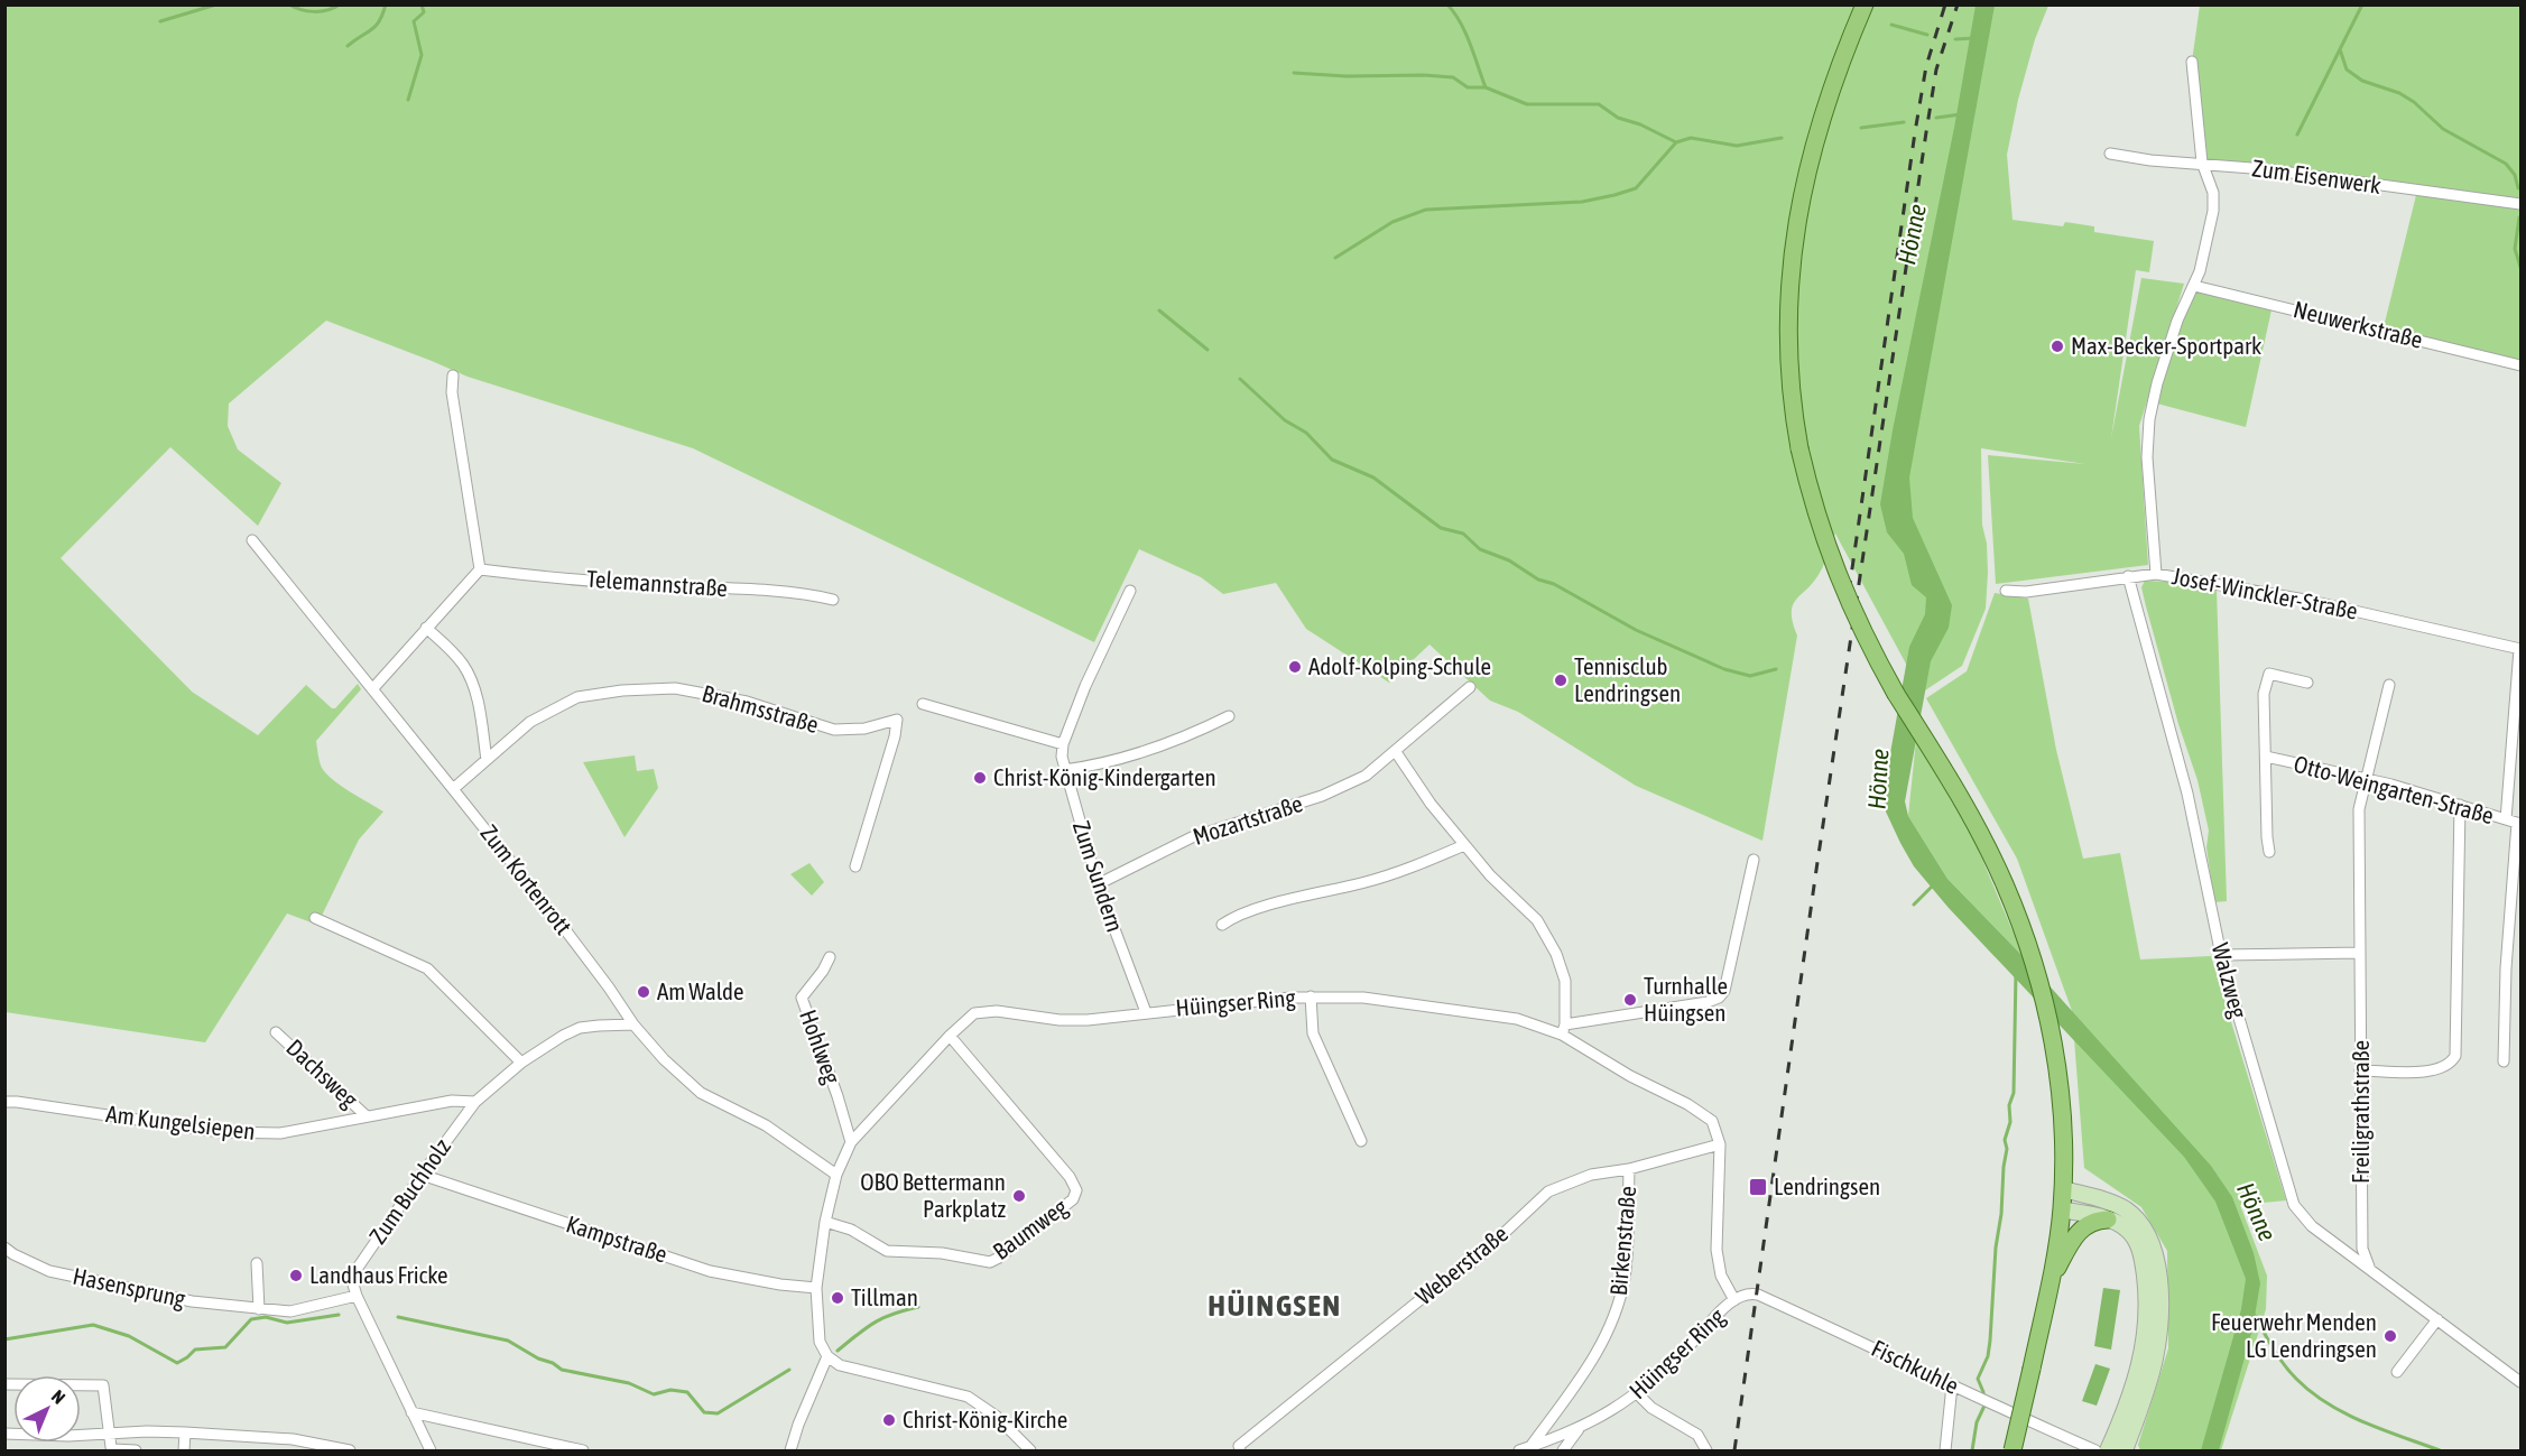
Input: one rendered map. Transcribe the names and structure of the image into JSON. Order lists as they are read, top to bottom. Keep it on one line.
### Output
{"streets":{"street":["Zum Eisenwerk","Neuwerkstraße","Telemannstraße","Josef-Winckler-Straße","Brahmsstraße","Otto-Weingarten-Straße","Mozartstraße","Zum Sundern","Zum Kortenrott","Walzweg","Hüingser Ring","Hohlweg","Dachsweg","Freiligrathstraße","Am Kungelsiepen","Zum Buchholz","Baumweg","Kampstraße","Birkenstraße","Weberstraße","Hasensprung","Fischkuhle"]},"crossings":[["Josef-Winckler-Straße","Walzweg"],["Brahmsstraße","Zum Kortenrott"],["Otto-Weingarten-Straße","Freiligrathstraße"],["Mozartstraße","Zum Sundern"],["Zum Sundern","Hüingser Ring"],["Zum Kortenrott","Hüingser Ring"],["Zum Kortenrott","Zum Buchholz"],["Walzweg","Freiligrathstraße"],["Hüingser Ring","Hohlweg"],["Hüingser Ring","Baumweg"],["Hüingser Ring","Kampstraße"],["Hüingser Ring","Birkenstraße"],["Hüingser Ring","Weberstraße"],["Hüingser Ring","Fischkuhle"],["Dachsweg","Am Kungelsiepen"],["Am Kungelsiepen","Zum Buchholz"],["Zum Buchholz","Kampstraße"],["Zum Buchholz","Hasensprung"],["Birkenstraße","Weberstraße"]],"districts":["HÜINGSEN"],"water":["Hönne"],"places":{"other":["Max-Becker-Sportpark","Adolf-Kolping-Schule","Tennisclub Lendringsen","Christ-König-Kindergarten","Am Walde","Turnhalle Hüingsen","OBO Bettermann Parkplatz","Landhaus Fricke","Tillman","Feuerwehr Menden LG Lendringsen","Christ-König-Kirche"],"transit":["Lendringsen"]},"north":"top right"}
